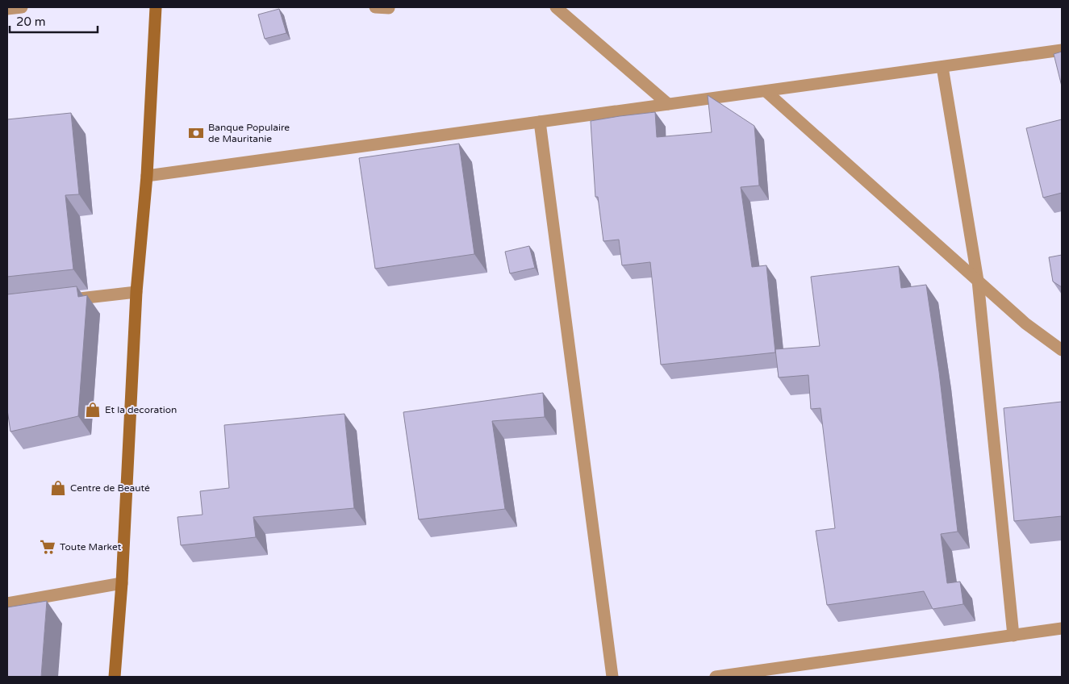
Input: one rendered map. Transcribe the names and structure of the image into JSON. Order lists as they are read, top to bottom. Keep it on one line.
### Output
{"places":{"bank":["Banque Populaire de Mauritanie"],"shop":["Et la decoration","Centre de Beauté"],"supermarket":["Toute Market"]},"scale_bar":"20 m"}
